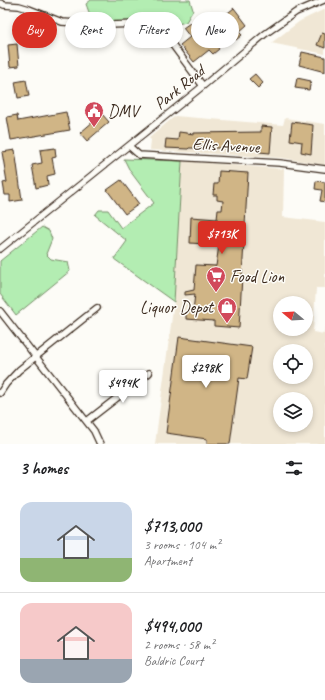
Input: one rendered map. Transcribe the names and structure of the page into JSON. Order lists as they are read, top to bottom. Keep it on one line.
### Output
{"streets":{"street":["Park Road","Ellis Avenue"]},"crossings":[["Park Road","Ellis Avenue"]],"places":{"public building":["DMV"],"supermarket":["Food Lion"],"shop":["Liquor Depot"]},"north":"left","page":{"chip":["Buy","Rent","Filters","New"],"price":["$713K","$298K","$494K"],"heading":"3 homes","list":[{"name":"$713,000","note":"3 rooms · 104 m² · Apartment"},{"name":"$494,000","note":"2 rooms · 58 m² · Baldric Court"}]}}
